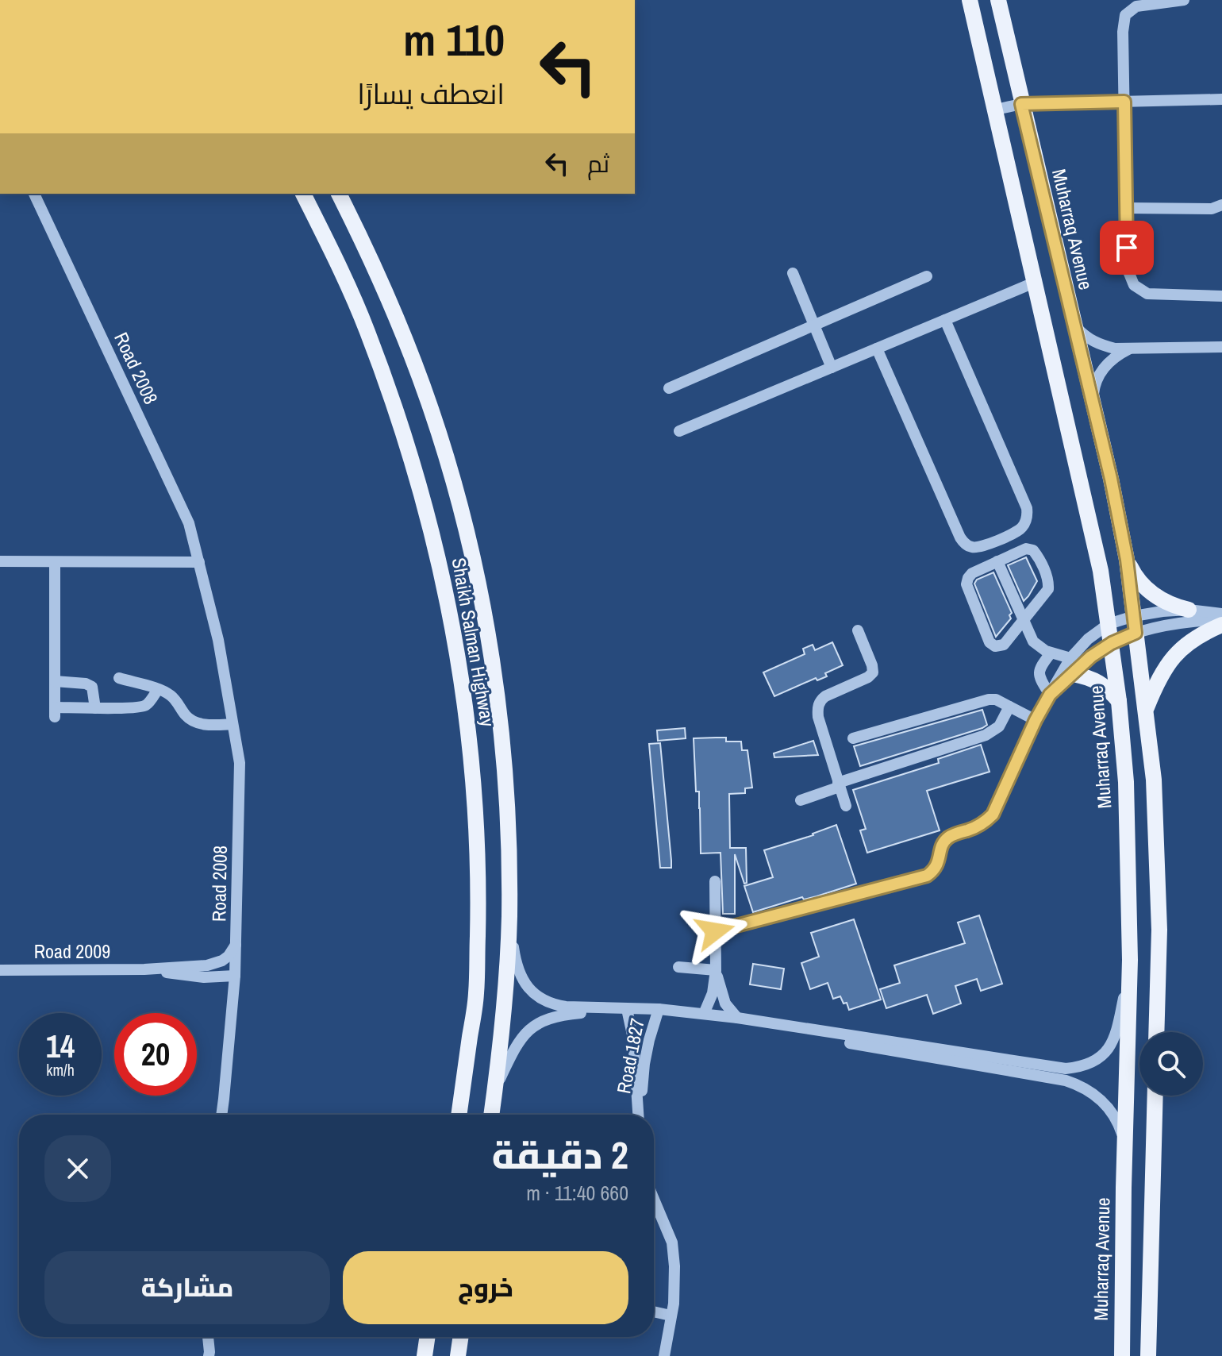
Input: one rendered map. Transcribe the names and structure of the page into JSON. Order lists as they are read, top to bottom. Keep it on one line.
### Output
{"streets":{"main road":["Muharraq Avenue","Shaikh Salman Highway"],"street":["Road 2008","Road 2009","Road 1827"]},"crossings":[["Road 2008","Road 2009"]],"page":{"turn":["110 m","انعطف يسارًا"],"then":"ثم","speed":"14 km/h","limit":"20","heading":["2 دقيقة","660 m · 11:40"],"buttons":["خروج","مشاركة"]}}
